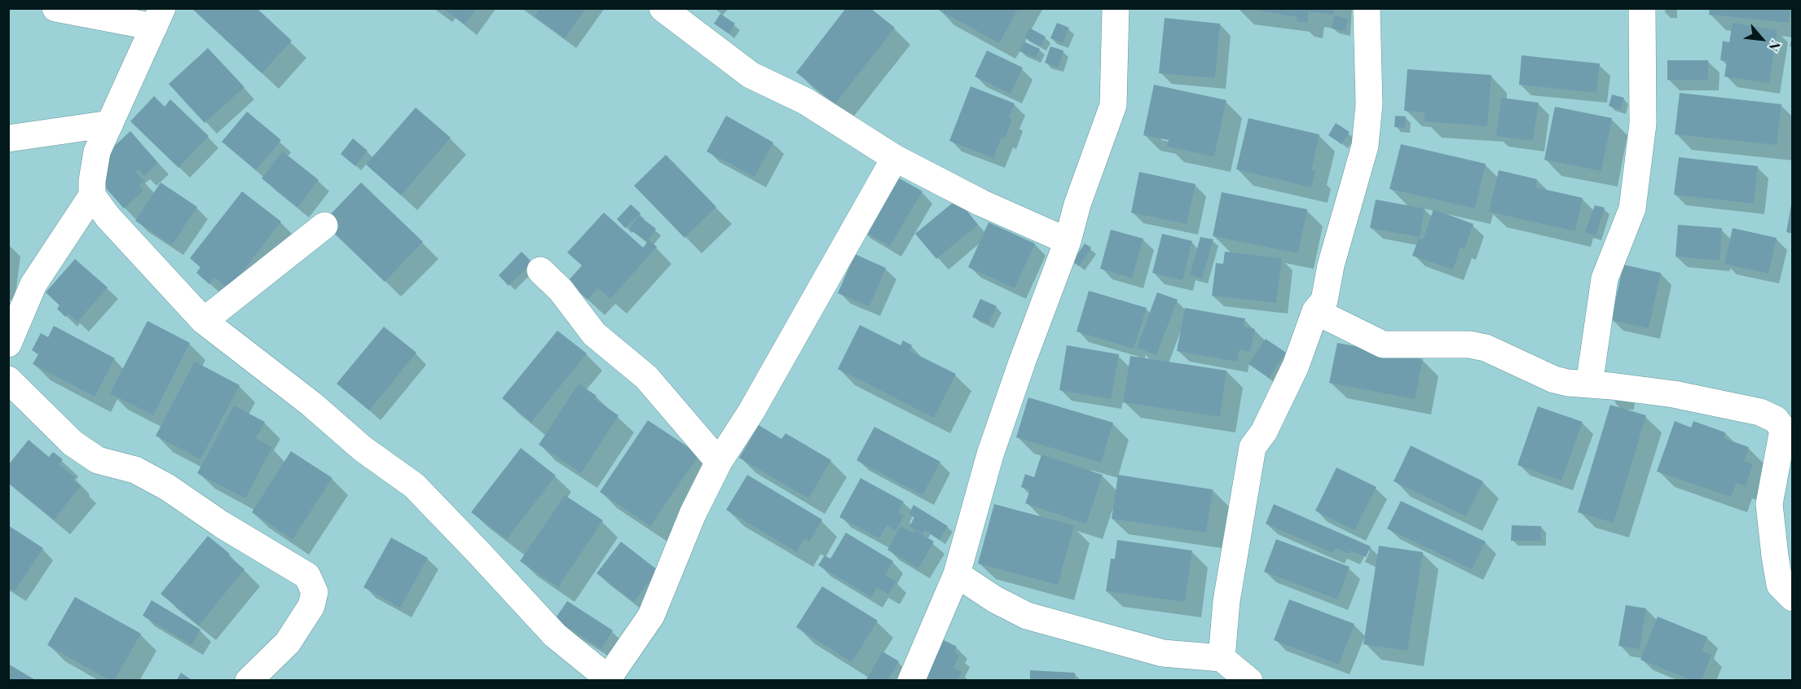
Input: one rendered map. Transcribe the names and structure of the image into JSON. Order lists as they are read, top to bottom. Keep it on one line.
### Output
{"north":"bottom right"}
